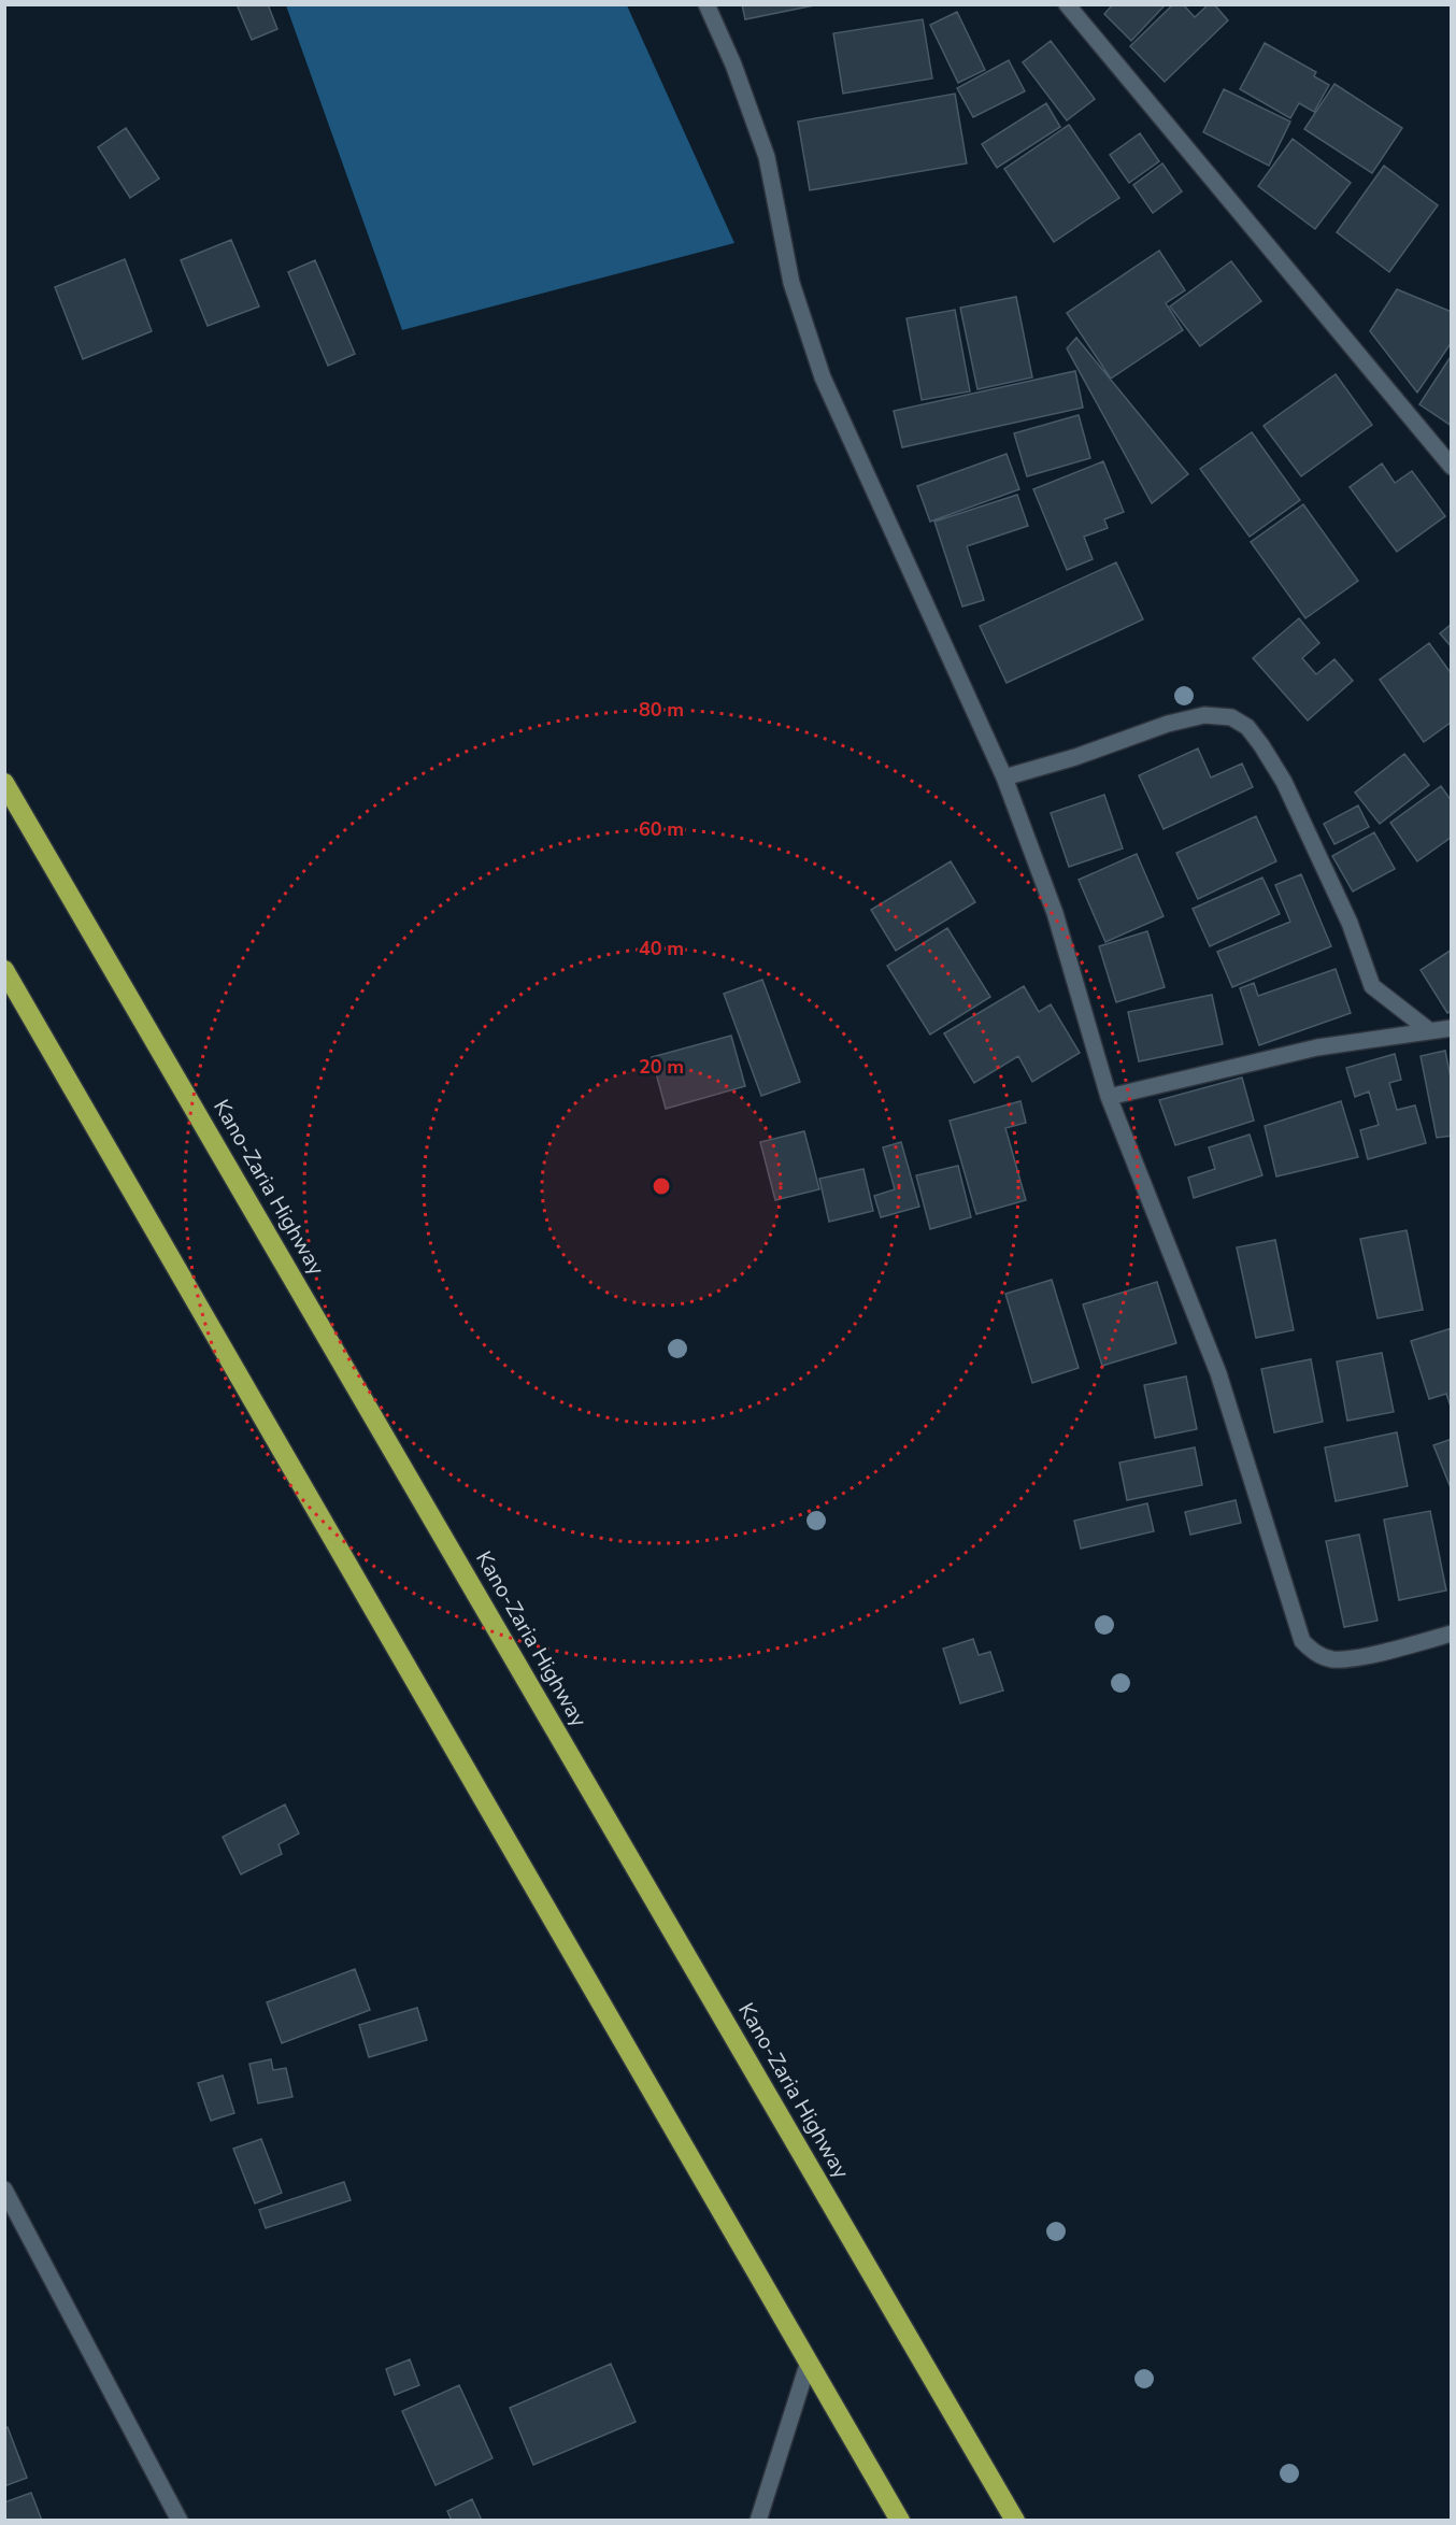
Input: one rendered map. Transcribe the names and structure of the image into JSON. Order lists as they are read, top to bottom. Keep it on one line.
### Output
{"streets":{"highway":["Kano-Zaria Highway"]},"rings":["80 m","60 m","40 m","20 m"]}
